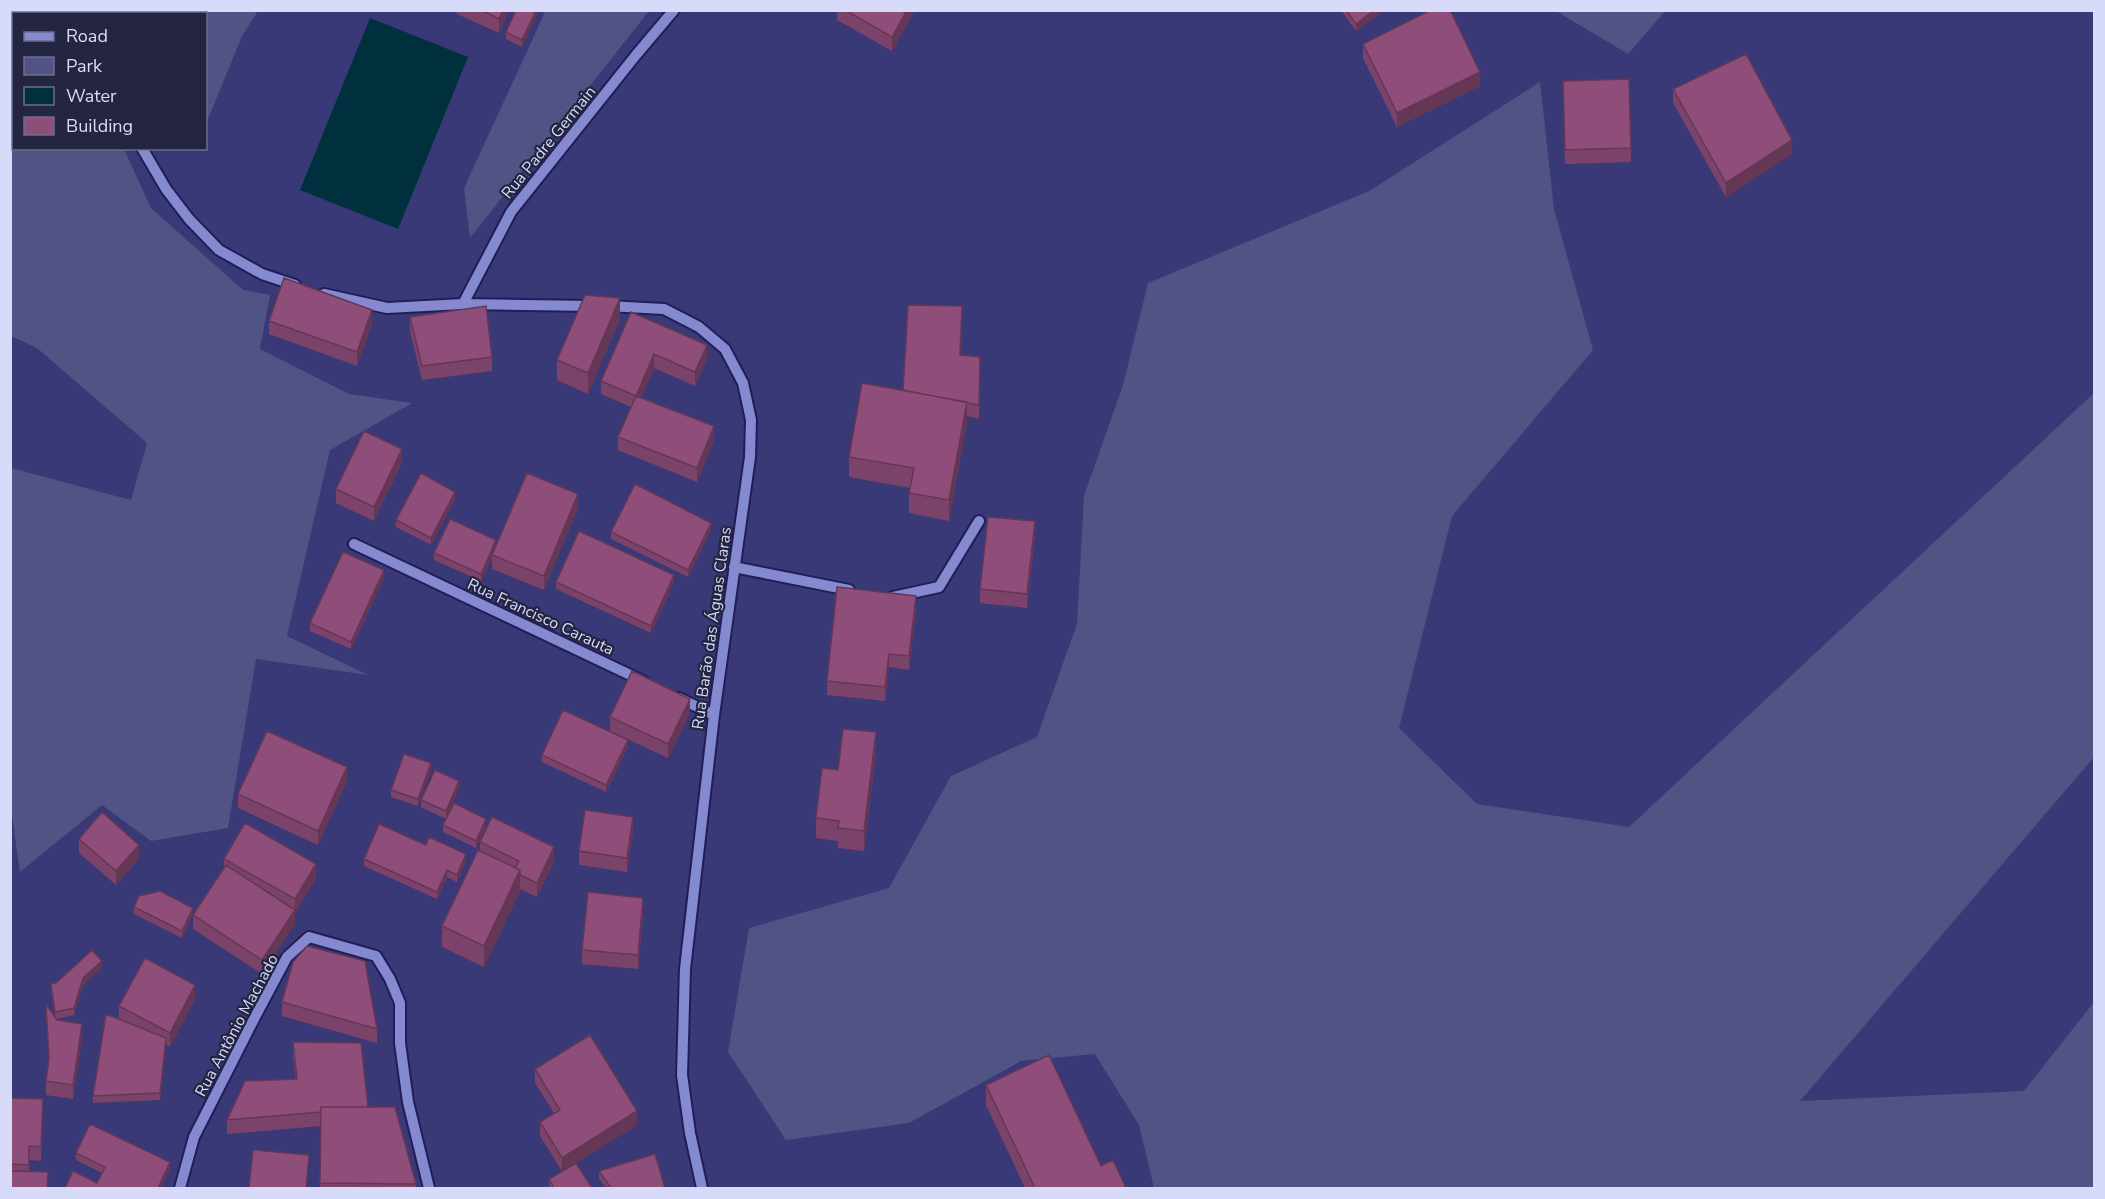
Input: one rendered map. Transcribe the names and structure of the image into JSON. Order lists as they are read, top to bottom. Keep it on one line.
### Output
{"streets":{"street":["Rua Padre Germain","Rua Francisco Carauta","Rua Barão das Águas Claras","Rua Antônio Machado"]},"crossings":[["Rua Padre Germain","Rua Barão das Águas Claras"]],"legend":["Road","Park","Water","Building"]}
